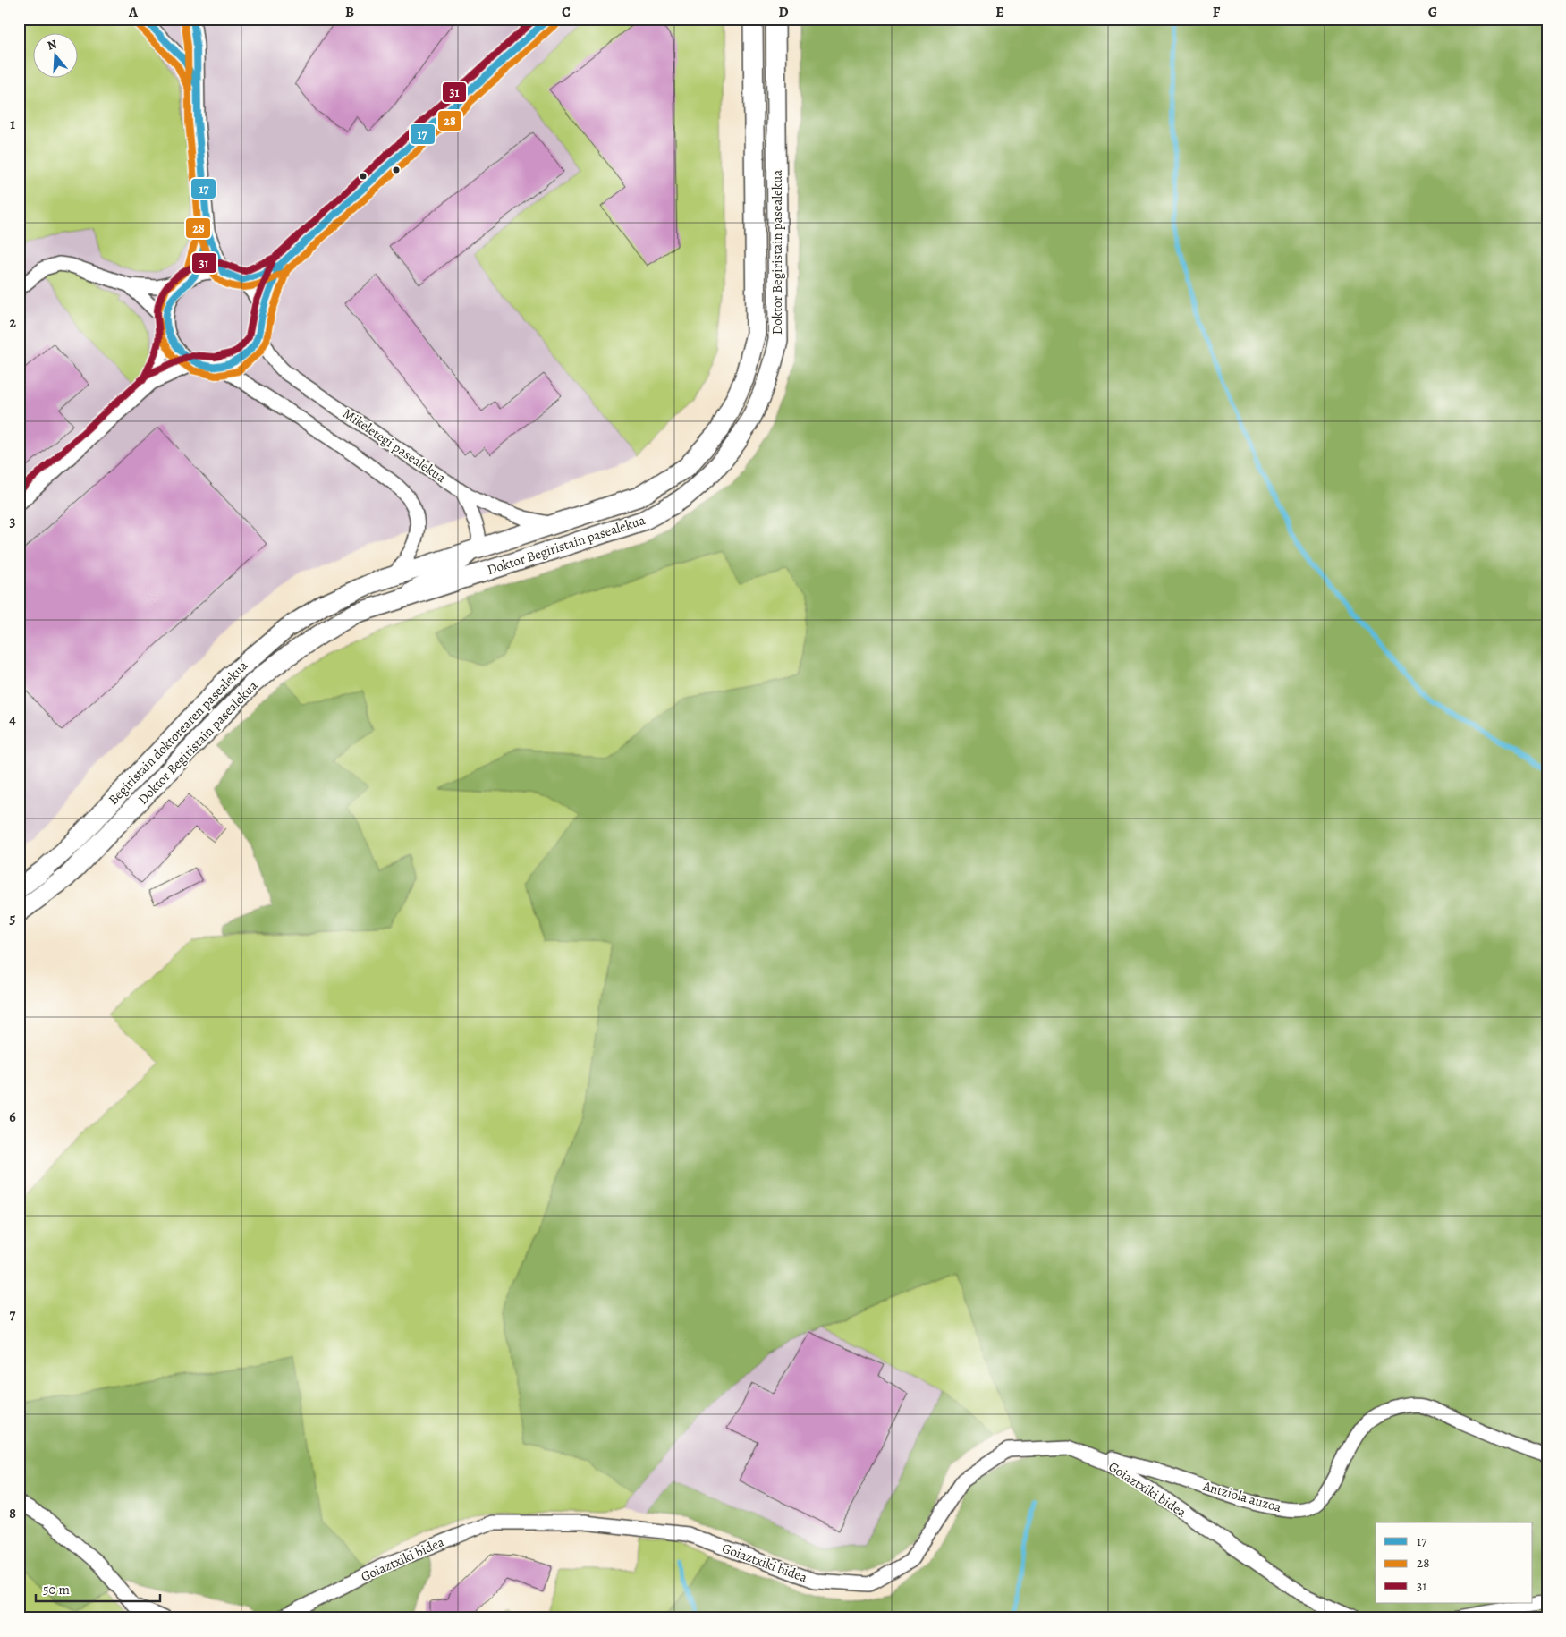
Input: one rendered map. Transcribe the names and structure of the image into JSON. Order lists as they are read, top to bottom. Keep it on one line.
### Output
{"streets":{"main road":["Doktor Begiristain pasealekua","Begiristain doktorearen pasealekua"],"street":["Mikeletegi pasealekua","Goiaztxiki bidea","Antziola auzoa"]},"crossings":[["Doktor Begiristain pasealekua","Mikeletegi pasealekua"],["Doktor Begiristain pasealekua","Begiristain doktorearen pasealekua"],["Goiaztxiki bidea","Antziola auzoa"]],"lines":["transit line 17","transit line 31","transit line 28"],"legend":["17","28","31"],"scale_bar":"50 m","north":"top","grid":{"columns":["A","B","C","D","E","F","G"],"rows":["1","2","3","4","5","6","7","8"]}}
